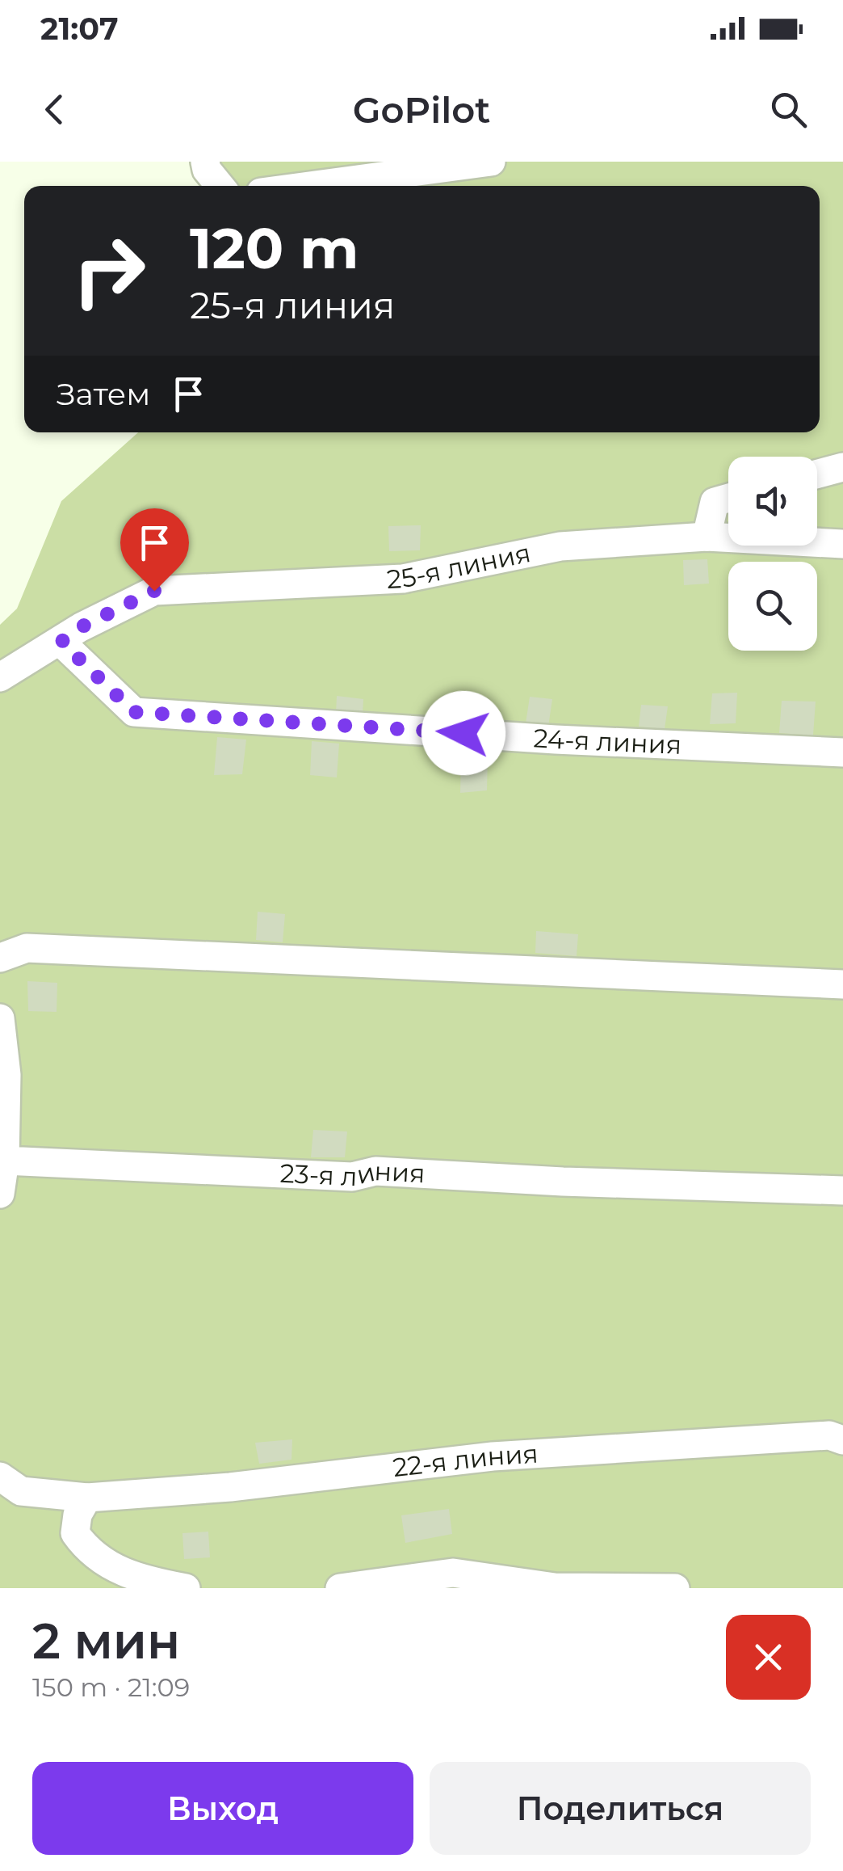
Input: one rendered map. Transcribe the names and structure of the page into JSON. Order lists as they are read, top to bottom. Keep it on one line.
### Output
{"streets":{"lane":["25-я линия","24-я линия","23-я линия","22-я линия"]},"crossings":[["25-я линия","24-я линия"]],"page":{"status":"21:07","header":"GoPilot","turn":["120 m","25-я линия"],"then":"Затем","heading":["2 мин","150 m · 21:09"],"buttons":["Выход","Поделиться"]}}
